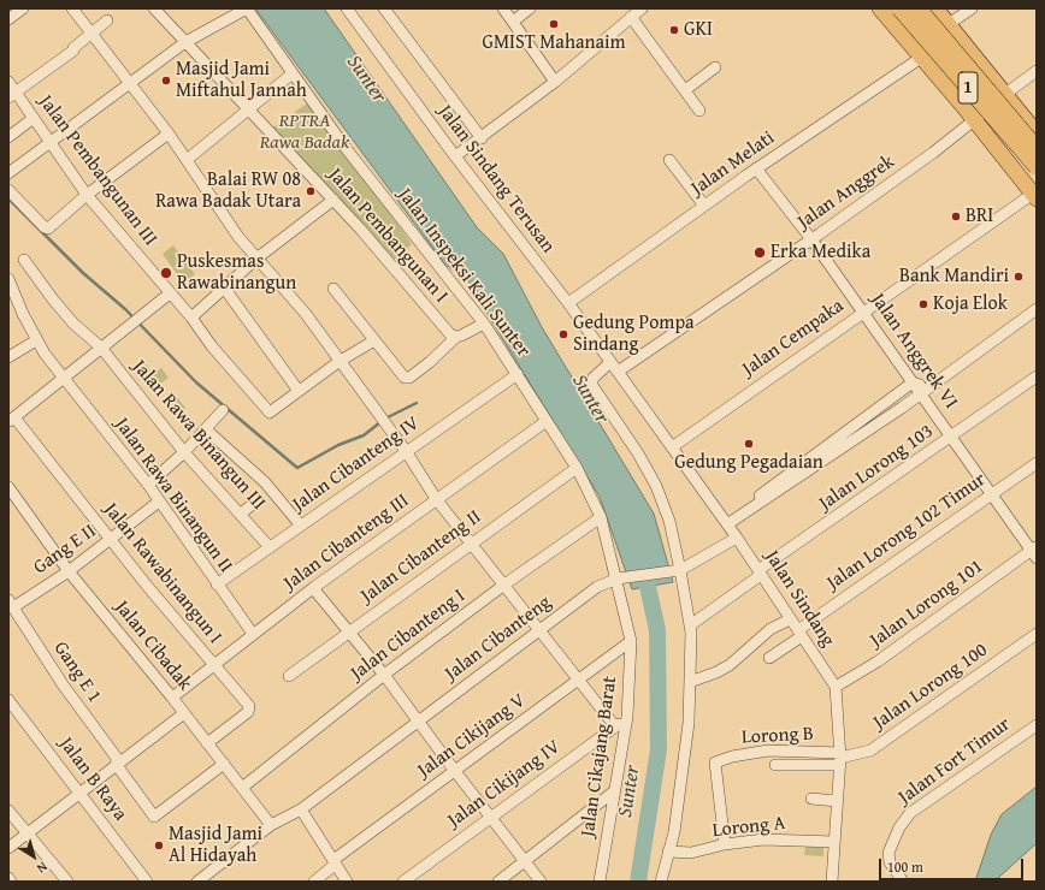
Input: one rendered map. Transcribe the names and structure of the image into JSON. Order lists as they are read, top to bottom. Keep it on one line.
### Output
{"streets":{"highway":["1"],"street":["Jalan Melati","Jalan Pembangunan III","Jalan Sindang Terusan","Jalan Anggrek","Jalan Pembangunan I","Jalan Inspeksi Kali Sunter","Jalan Cempaka","Jalan Anggrek VI","Jalan Rawa Binangun III","Jalan Cibanteng IV","Jalan Lorong 103","Jalan Rawa Binangun II","Jalan Lorong 102 Timur","Jalan Cibanteng III","Gang E II","Jalan Cibanteng II","Jalan Rawabinangun I","Jalan Sindang","Jalan Lorong 101","Jalan Cibanteng I","Jalan Cibanteng","Jalan Cibadak","Gang E 1","Jalan Lorong 100","Jalan Cikijang V","Lorong B","Jalan Cikajang Barat","Jalan Fort Timur","Jalan B Raya","Jalan Cikijang IV","Lorong A"]},"crossings":[["1","Jalan Melati"],["1","Jalan Anggrek"],["1","Jalan Cempaka"],["Jalan Melati","Jalan Sindang Terusan"],["Jalan Melati","Jalan Anggrek VI"],["Jalan Sindang Terusan","Jalan Anggrek"],["Jalan Sindang Terusan","Jalan Sindang"],["Jalan Anggrek","Jalan Anggrek VI"],["Jalan Anggrek","Jalan Sindang"],["Jalan Inspeksi Kali Sunter","Jalan Cibanteng IV"],["Jalan Inspeksi Kali Sunter","Jalan Cibanteng III"],["Jalan Inspeksi Kali Sunter","Jalan Cibanteng II"],["Jalan Inspeksi Kali Sunter","Jalan Cibanteng I"],["Jalan Inspeksi Kali Sunter","Jalan Cibanteng"],["Jalan Inspeksi Kali Sunter","Jalan Cikajang Barat"],["Jalan Cempaka","Jalan Anggrek VI"],["Jalan Cempaka","Jalan Sindang"],["Jalan Anggrek VI","Jalan Lorong 103"],["Jalan Anggrek VI","Jalan Lorong 102 Timur"],["Jalan Anggrek VI","Jalan Lorong 101"],["Jalan Rawa Binangun III","Jalan Cibanteng IV"],["Jalan Cibanteng IV","Jalan Rawa Binangun II"],["Jalan Lorong 103","Jalan Sindang"],["Jalan Rawa Binangun II","Jalan Cibanteng III"],["Jalan Rawa Binangun II","Gang E II"],["Jalan Lorong 102 Timur","Jalan Sindang"],["Jalan Cibanteng III","Jalan Rawabinangun I"],["Jalan Cibanteng III","Jalan Cibadak"],["Gang E II","Jalan Rawabinangun I"],["Gang E II","Jalan Cibadak"],["Gang E II","Gang E 1"],["Jalan Rawabinangun I","Jalan Cibadak"],["Jalan Sindang","Jalan Lorong 101"],["Jalan Sindang","Jalan Cibanteng"],["Jalan Sindang","Jalan Lorong 100"],["Jalan Sindang","Lorong B"],["Jalan Sindang","Lorong A"],["Jalan Cibanteng I","Jalan Cibadak"],["Jalan Cibanteng","Jalan Cibadak"],["Jalan Cibanteng","Jalan Cikajang Barat"],["Jalan Cibadak","Gang E 1"],["Jalan Lorong 100","Lorong B"],["Jalan Cikijang V","Jalan Cikajang Barat"],["Lorong B","Lorong A"],["Jalan Cikajang Barat","Jalan Cikijang IV"]],"water":["Sunter"],"parks":["RPTRA Rawa Badak"],"places":["GMIST Mahanaim","GKI","Masjid Jami Miftahul Jannah","Balai RW 08 Rawa Badak Utara","BRI","Erka Medika","Puskesmas Rawabinangun","Bank Mandiri","Koja Elok","Gedung Pompa Sindang","Gedung Pegadaian","Masjid Jami Al Hidayah"],"scale_bar":"100 m","north":"bottom right"}
